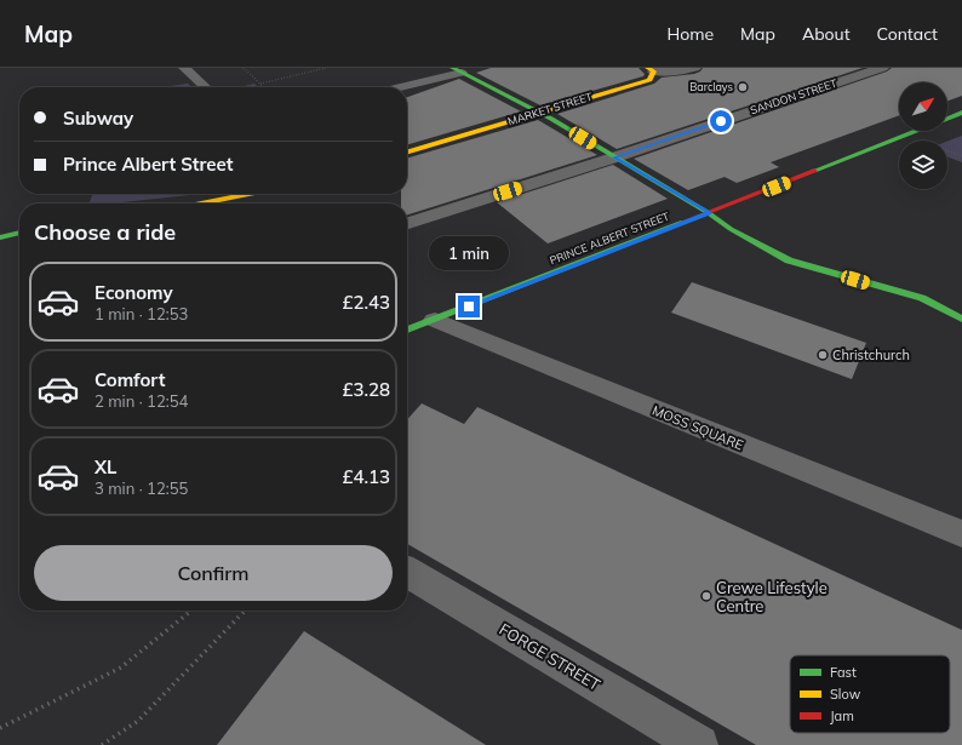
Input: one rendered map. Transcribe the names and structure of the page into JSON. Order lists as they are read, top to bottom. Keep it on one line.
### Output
{"streets":{"street":["SANDON STREET","MARKET STREET","PRINCE ALBERT STREET","MOSS SQUARE","FORGE STREET"]},"crossings":[["PRINCE ALBERT STREET","MOSS SQUARE"]],"places":["Barclays","Christchurch","Crewe Lifestyle Centre"],"legend":["Fast","Slow","Jam"],"north":"top right","page":{"header":"Map","nav":["Home","Map","About","Contact"],"banner":["Subway","Prince Albert Street"],"heading":"Choose a ride","bubble":"1 min","list":[{"name":"Economy","note":"1 min · 12:53","value":"£2.43"},{"name":"Comfort","note":"2 min · 12:54","value":"£3.28"},{"name":"XL","note":"3 min · 12:55","value":"£4.13"}],"buttons":"Confirm"}}
